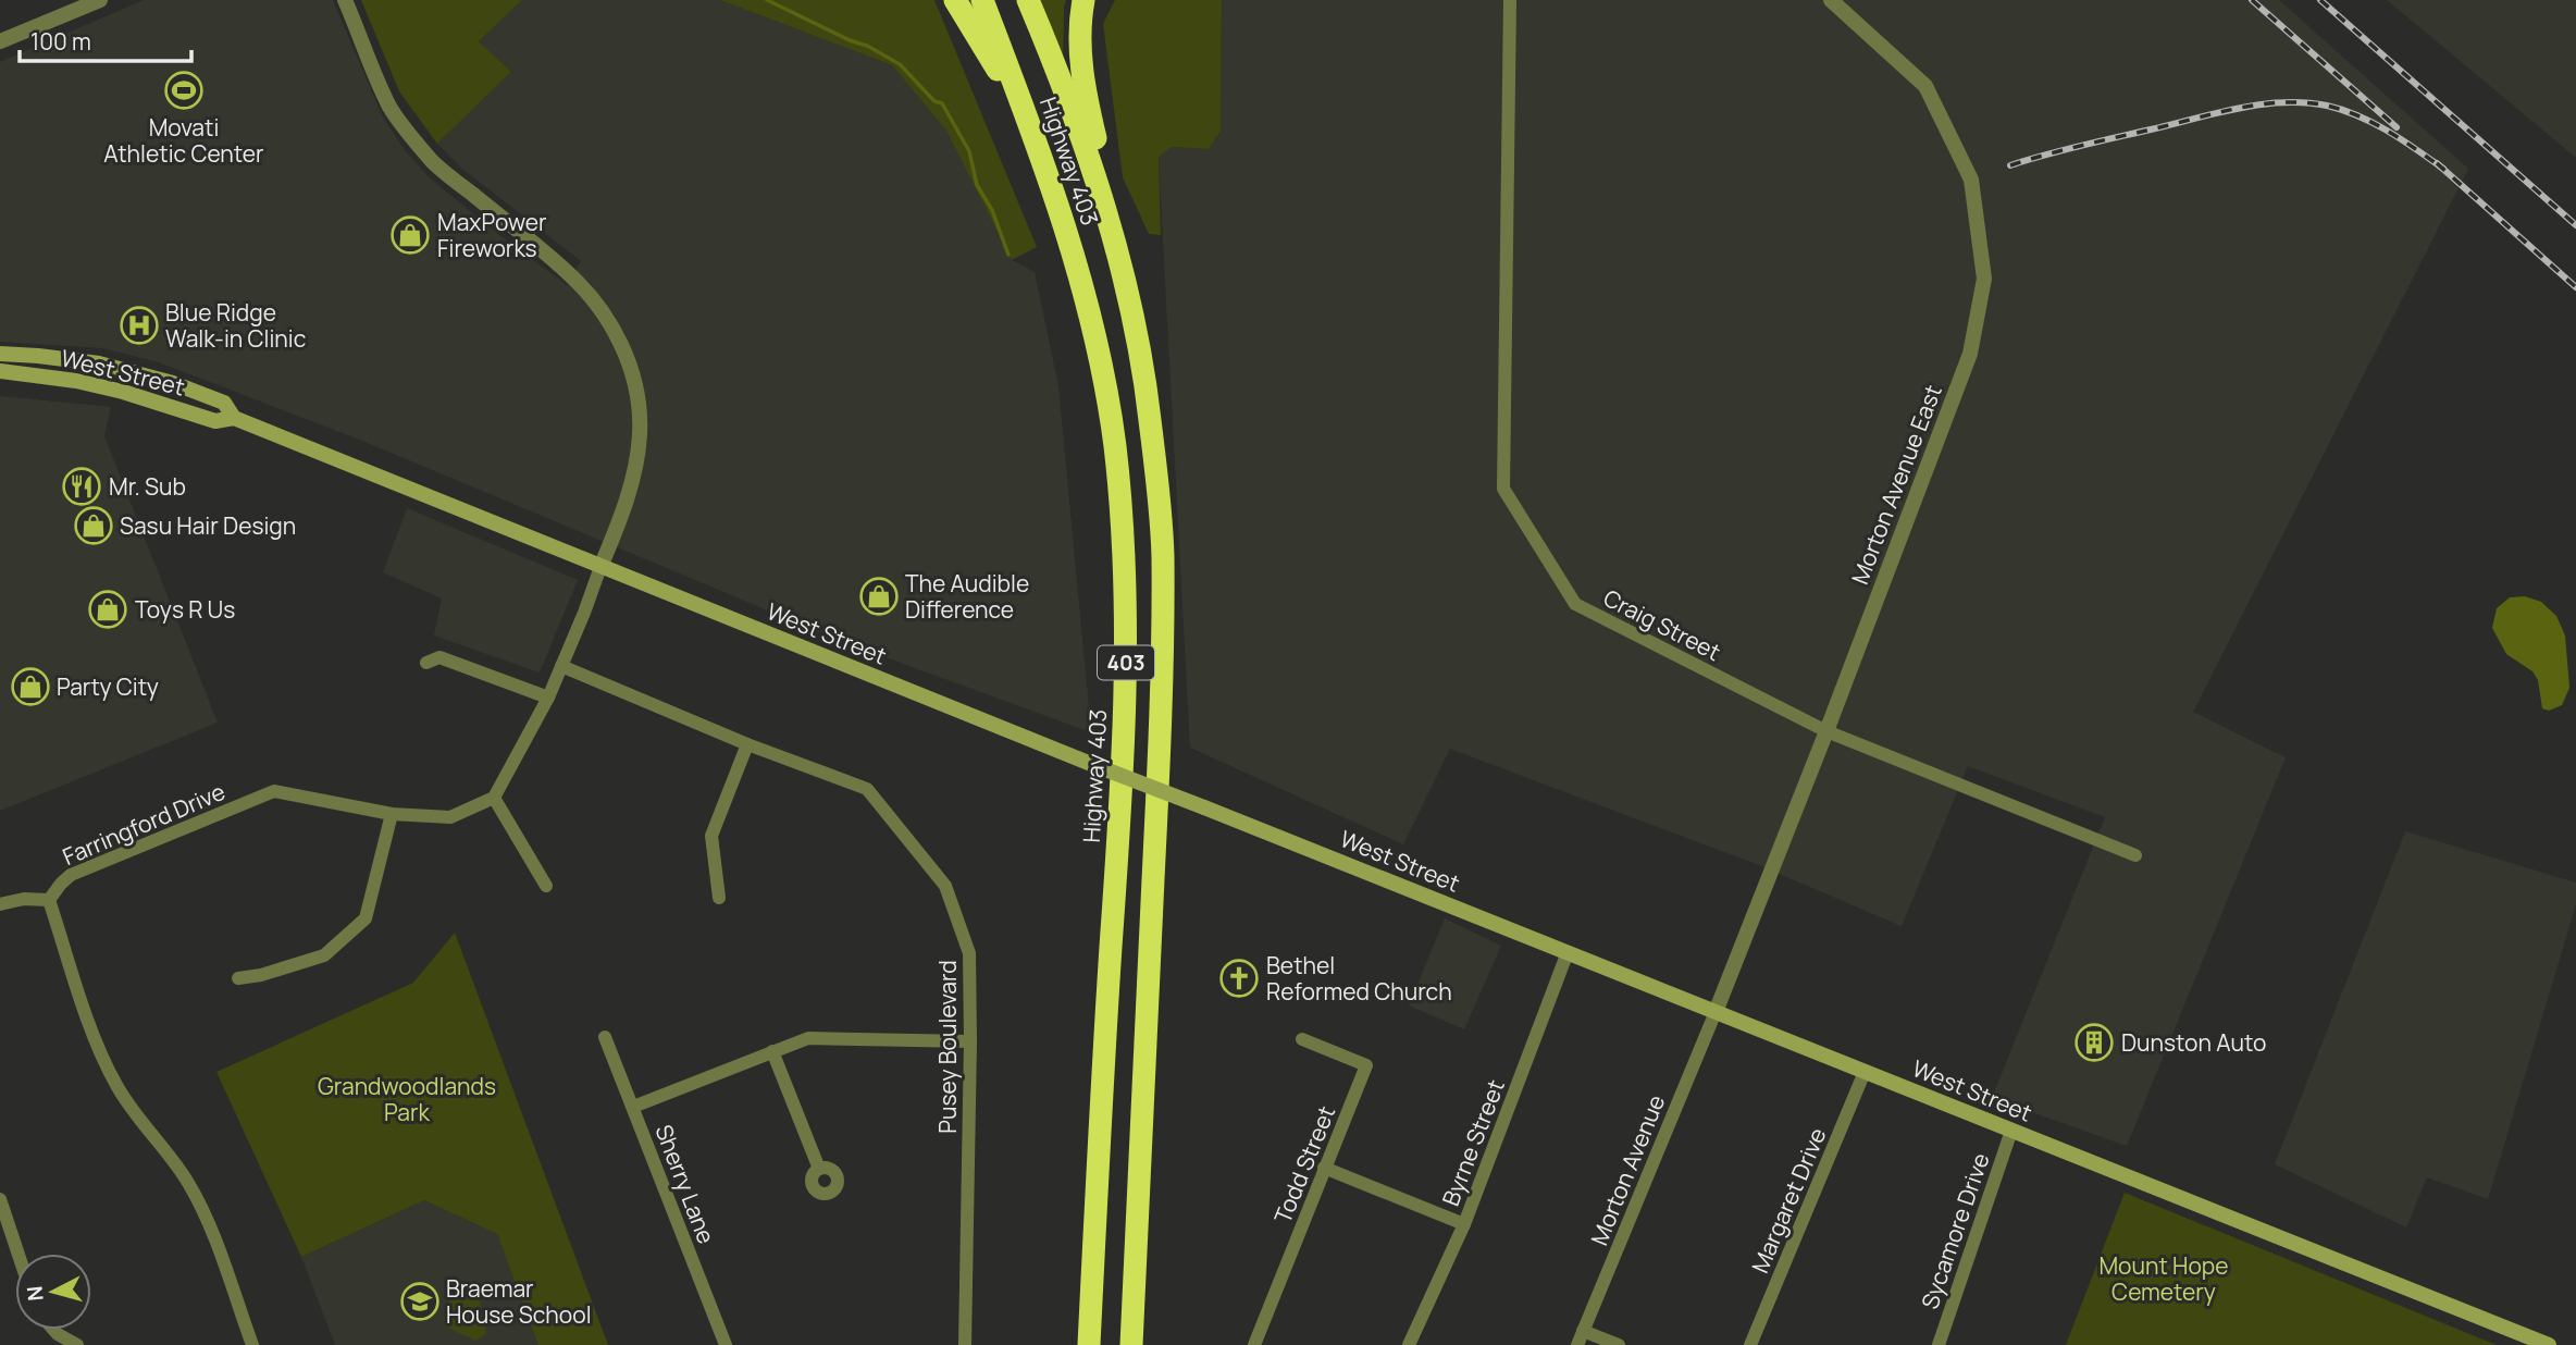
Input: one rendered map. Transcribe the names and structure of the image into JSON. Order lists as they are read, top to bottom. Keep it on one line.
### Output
{"streets":{"highway":["Highway 403","403"],"main road":["West Street"],"street":["Morton Avenue East","Craig Street","Farringford Drive","Pusey Boulevard","Byrne Street","Todd Street","Morton Avenue","Sherry Lane","Margaret Drive","Sycamore Drive"]},"crossings":[["West Street","Morton Avenue East"],["West Street","Byrne Street"],["West Street","Morton Avenue"],["West Street","Margaret Drive"],["West Street","Sycamore Drive"],["Morton Avenue East","Craig Street"],["Morton Avenue East","Morton Avenue"]],"parks":["Grandwoodlands Park","Mount Hope Cemetery"],"places":{"sports":["Movati Athletic Center"],"shop":["MaxPower Fireworks","Sasu Hair Design","The Audible Difference","Toys R Us","Party City"],"hospital":["Blue Ridge Walk-in Clinic"],"restaurant":["Mr. Sub"],"church":["Bethel Reformed Church"],"building":["Dunston Auto"],"school or university":["Braemar House School"]},"scale_bar":"100 m","north":"left"}
